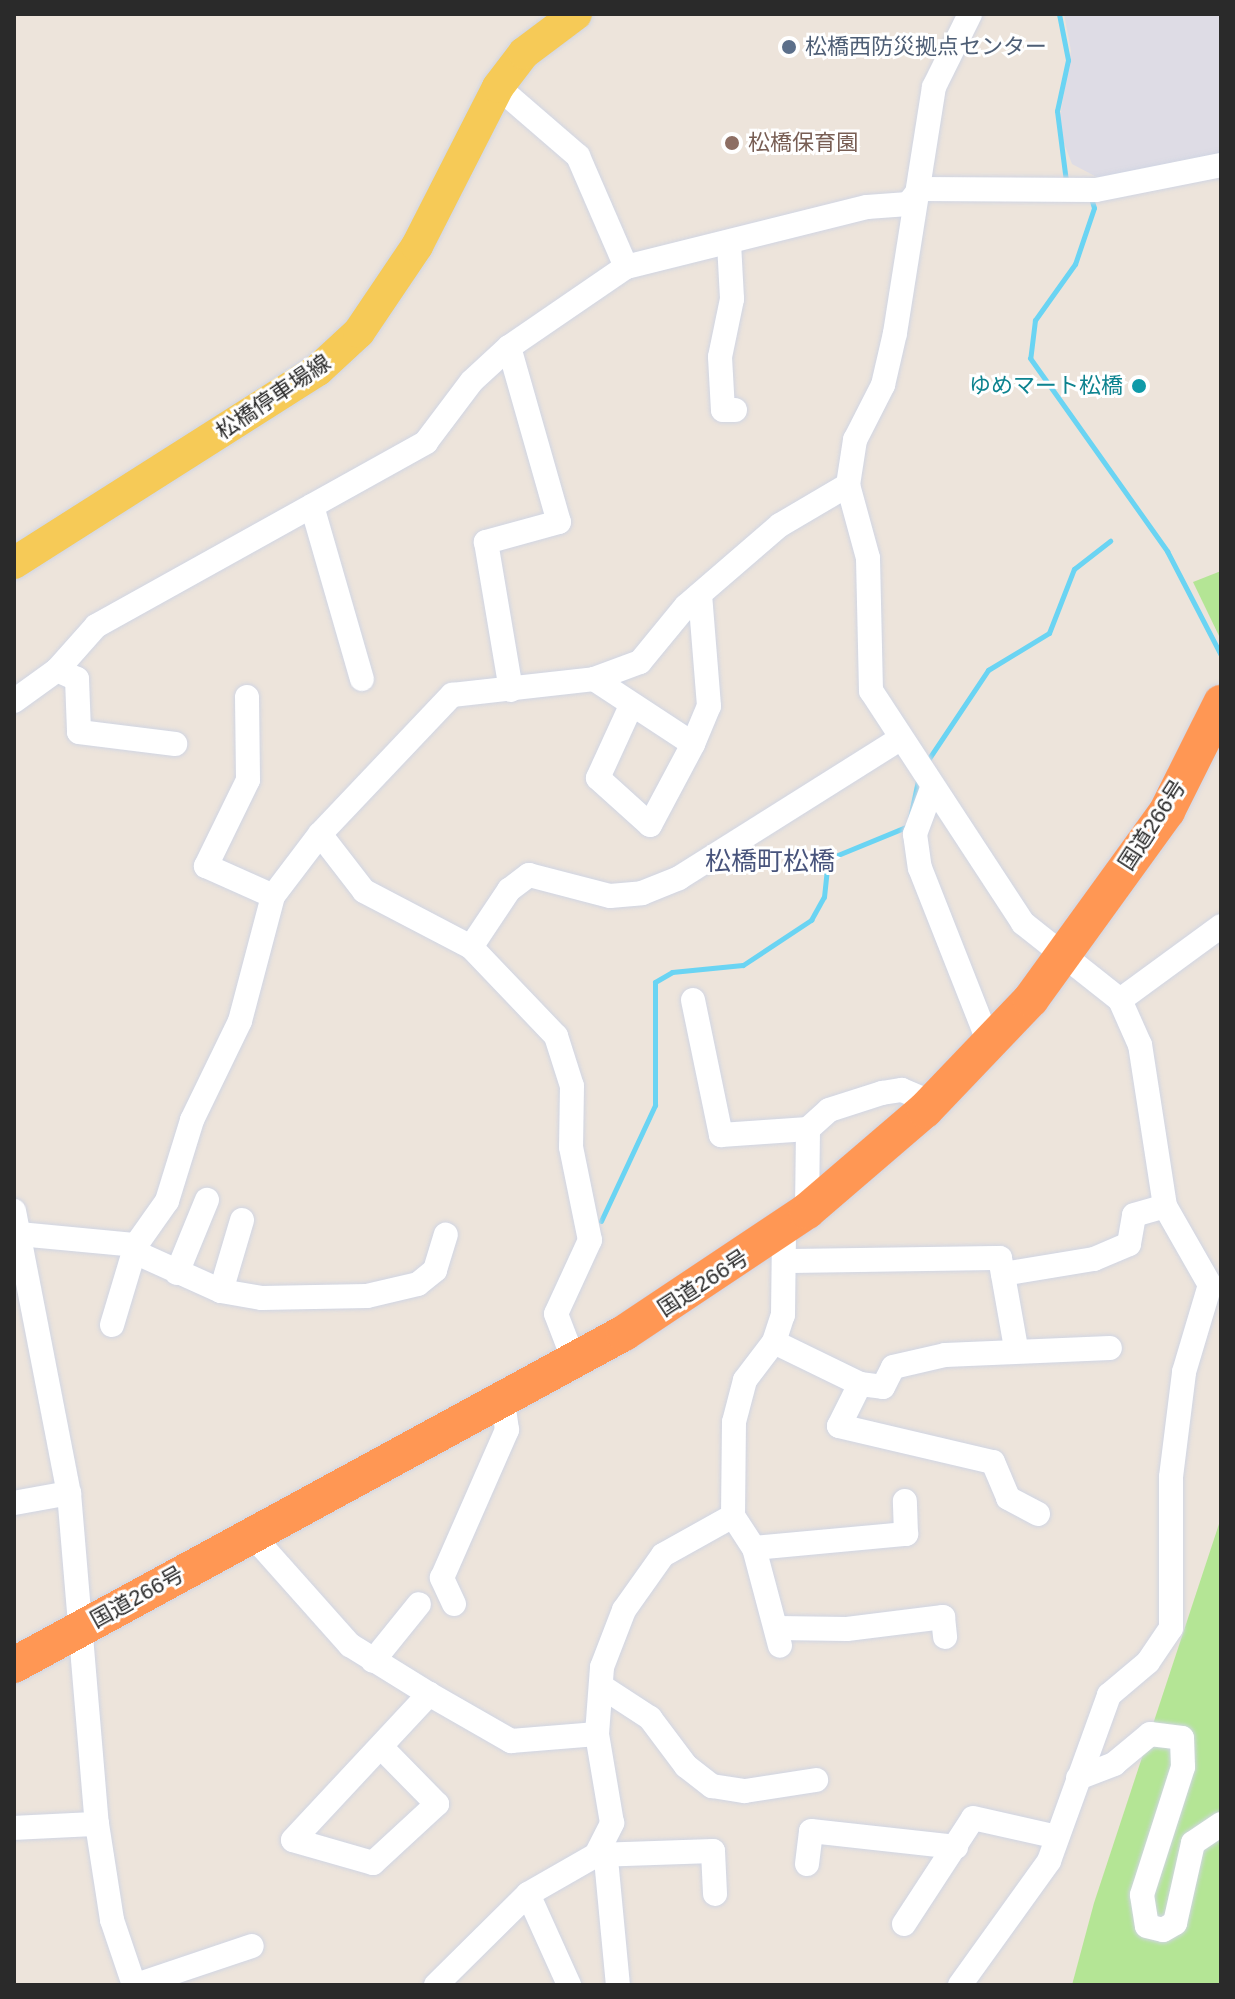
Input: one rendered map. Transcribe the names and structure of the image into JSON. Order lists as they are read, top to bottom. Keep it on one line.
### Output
{"streets":{"highway":["国道266号"],"main road":["松橋停車場線"]},"districts":["松橋町松橋"],"places":["松橋西防災拠点センター","松橋保育園","ゆめマート松橋"]}
